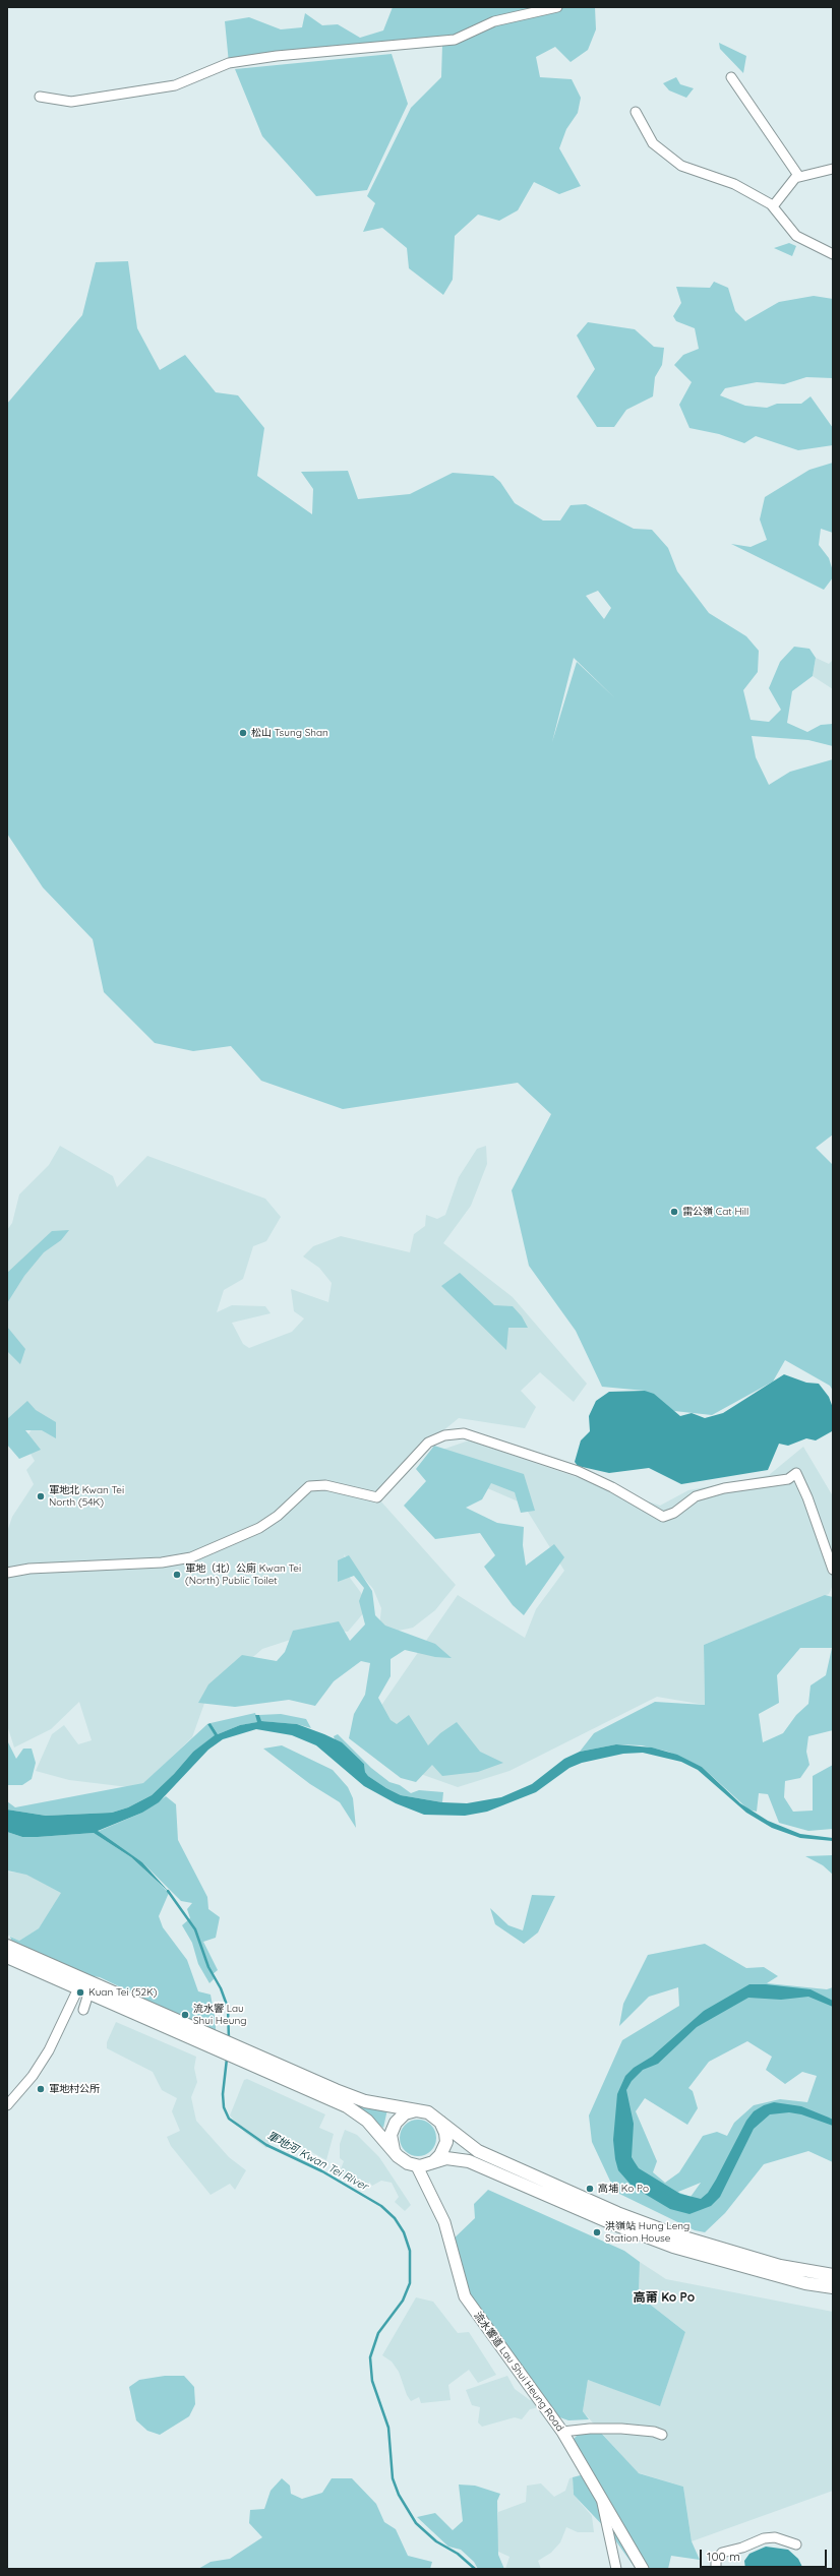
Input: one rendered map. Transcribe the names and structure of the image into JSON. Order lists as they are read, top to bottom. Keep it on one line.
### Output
{"streets":{"street":["流水響道 Lau Shui Heung Road"]},"districts":["高莆 Ko Po"],"water":["軍地河 Kwan Tei River"],"places":["松山 Tsung Shan","雷公嶺 Cat Hill","軍地北 Kwan Tei North (54K)","軍地（北）公廁 Kwan Tei (North) Public Toilet","Kuan Tei (52K)","流水響 Lau Shui Heung","軍地村公所","高埔 Ko Po","洪嶺站 Hung Leng Station House"],"scale_bar":"100 m"}
